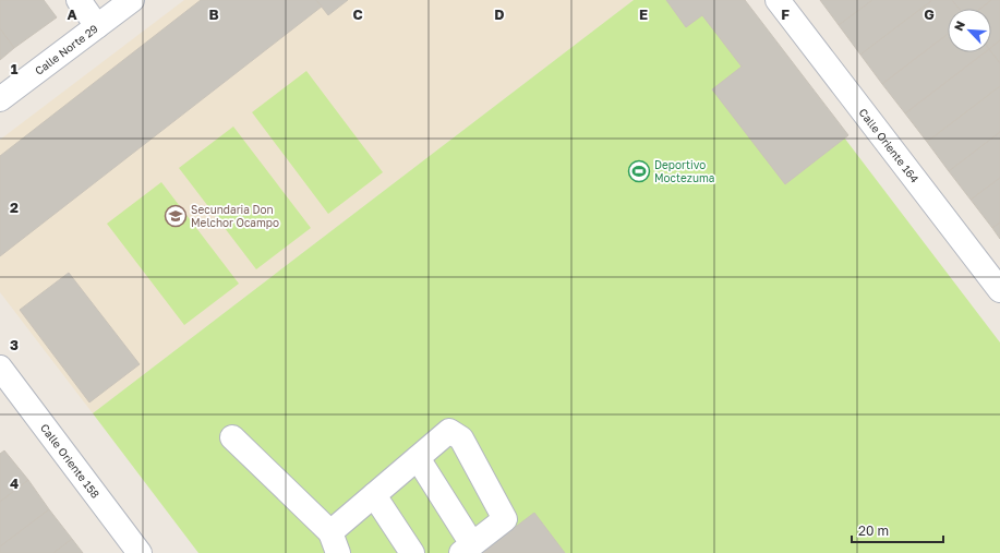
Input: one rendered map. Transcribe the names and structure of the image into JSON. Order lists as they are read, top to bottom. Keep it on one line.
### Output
{"streets":{"street":["Calle Norte 29","Calle Oriente 164","Calle Oriente 158"]},"places":{"sports":["Deportivo Moctezuma"],"school or university":["Secundaria Don Melchor Ocampo"]},"scale_bar":"20 m","north":"top left","grid":{"columns":["A","B","C","D","E","F","G"],"rows":["1","2","3","4"]}}
